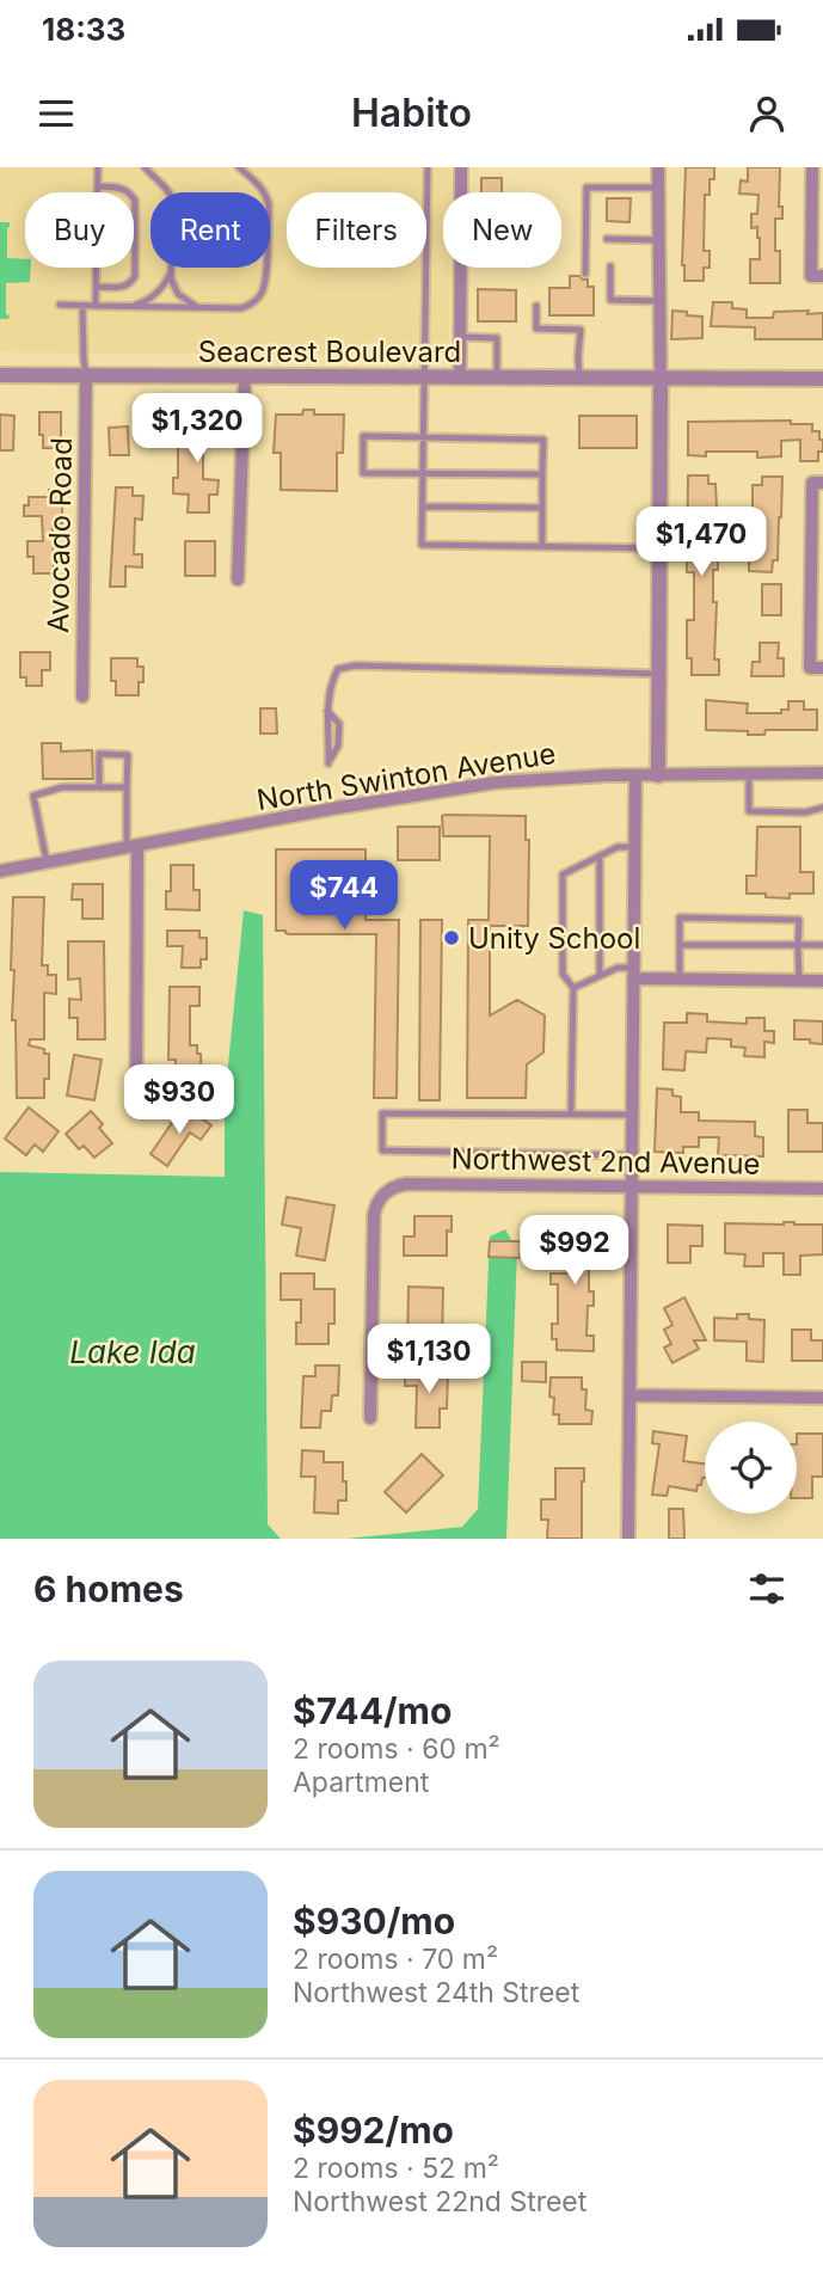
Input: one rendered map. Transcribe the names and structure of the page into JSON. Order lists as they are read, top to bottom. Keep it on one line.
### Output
{"streets":{"street":["Seacrest Boulevard","Avocado Road","North Swinton Avenue","Northwest 2nd Avenue"]},"crossings":[["Seacrest Boulevard","Avocado Road"]],"water":["Lake Ida"],"places":["Unity School"],"page":{"status":"18:33","header":"Habito","chip":["Buy","Rent","Filters","New"],"price":["$1,320","$1,470","$744","$930","$992","$1,130"],"heading":"6 homes","list":[{"name":"$744/mo","note":"2 rooms · 60 m² · Apartment"},{"name":"$930/mo","note":"2 rooms · 70 m² · Northwest 24th Street"},{"name":"$992/mo","note":"2 rooms · 52 m² · Northwest 22nd Street"}]}}
